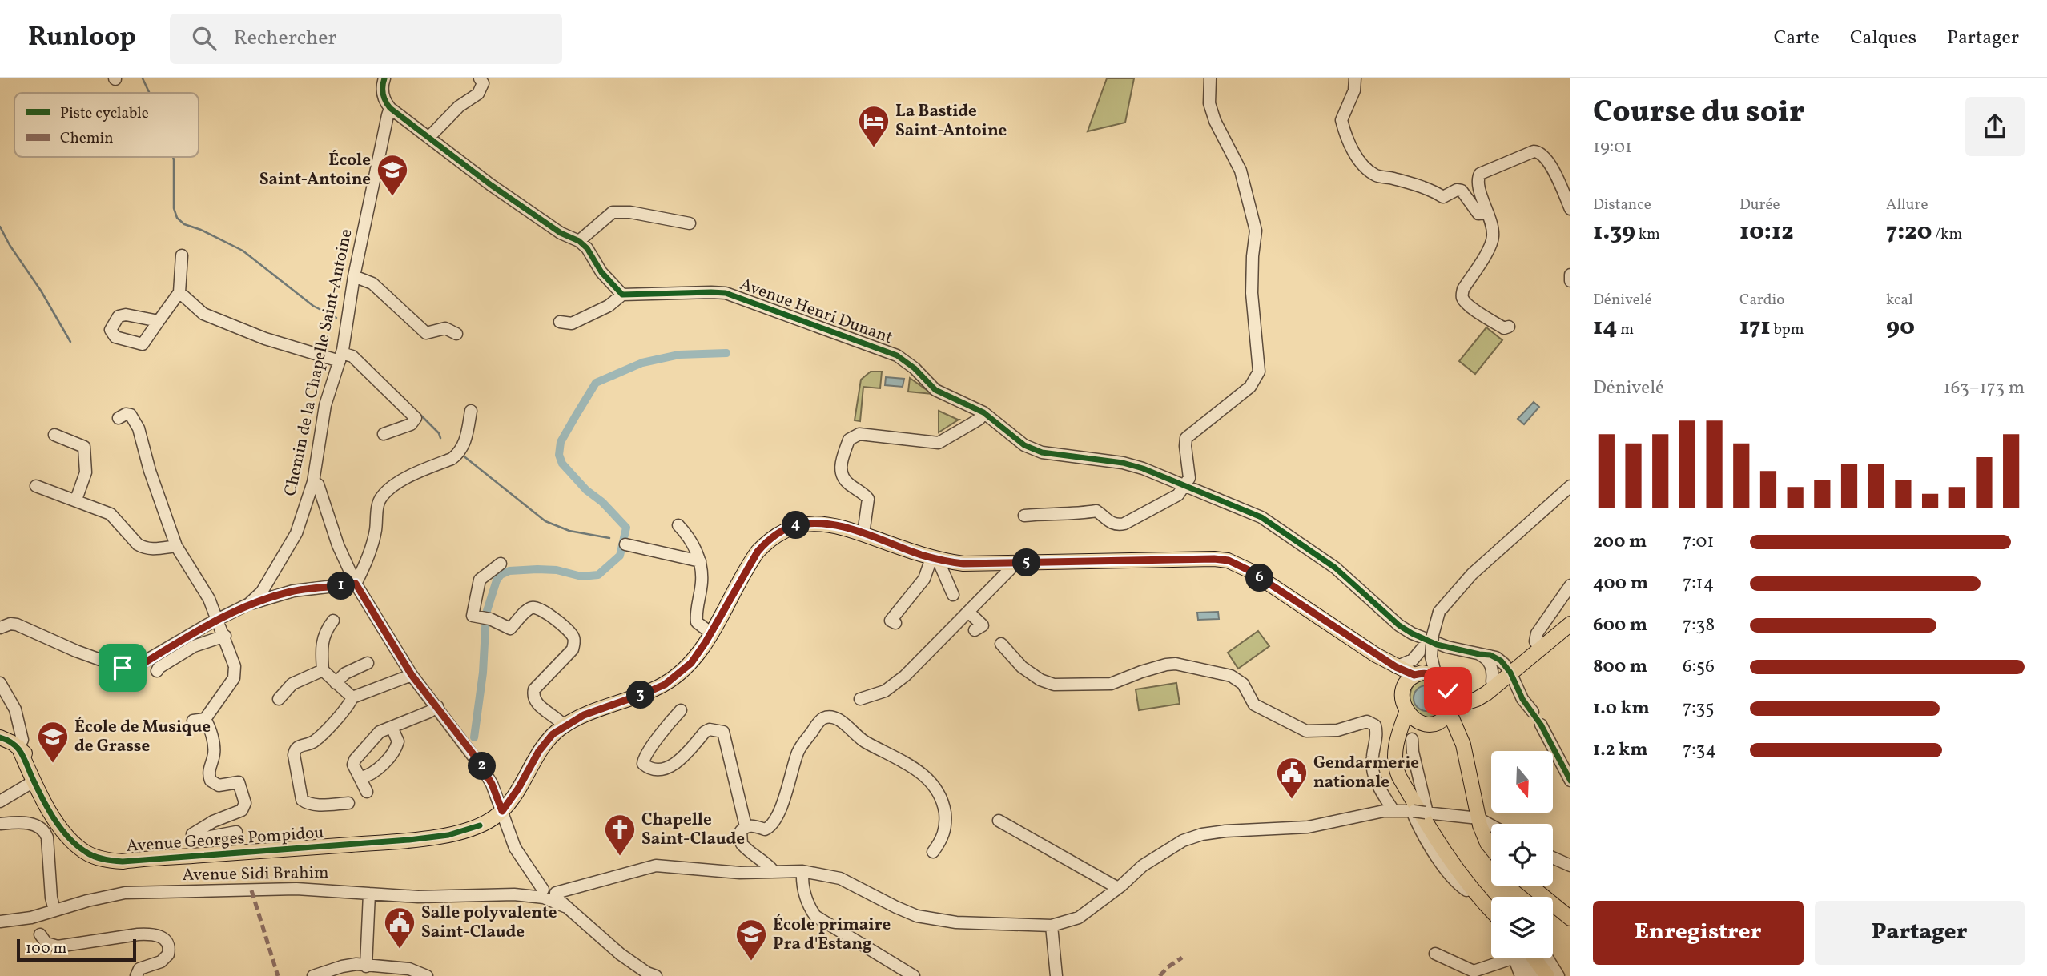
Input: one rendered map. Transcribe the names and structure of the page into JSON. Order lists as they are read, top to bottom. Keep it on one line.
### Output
{"streets":{"main road":["Avenue Georges Pompidou"],"street":["Avenue Henri Dunant","Chemin de la Chapelle Saint-Antoine","Avenue Sidi Brahim"]},"places":{"hotel":["La Bastide Saint-Antoine"],"school or university":["École Saint-Antoine","École de Musique de Grasse","École primaire Pra d'Estang"],"public building":["Gendarmerie nationale","Salle polyvalente Saint-Claude"],"church":["Chapelle Saint-Claude"]},"legend":["Piste cyclable","Chemin"],"scale_bar":"100 m","north":"bottom","page":{"header":"Runloop","search":"Rechercher","nav":["Carte","Calques","Partager"],"heading":["Course du soir","19:01"],"stats":[["Distance","1.39 km"],["Durée","10:12"],["Allure","7:20 /km"],["Dénivelé","14 m"],["Cardio","171 bpm"],["kcal","90"]],"chart":["Dénivelé","163–173 m"],"pins":["4","5","6","1","3","2"],"list":[{"name":"200 m","note":"7:01"},{"name":"400 m","note":"7:14"},{"name":"600 m","note":"7:38"},{"name":"800 m","note":"6:56"},{"name":"1.0 km","note":"7:35"},{"name":"1.2 km","note":"7:34"}],"buttons":["Enregistrer","Partager"],"scale":"100 m"}}
